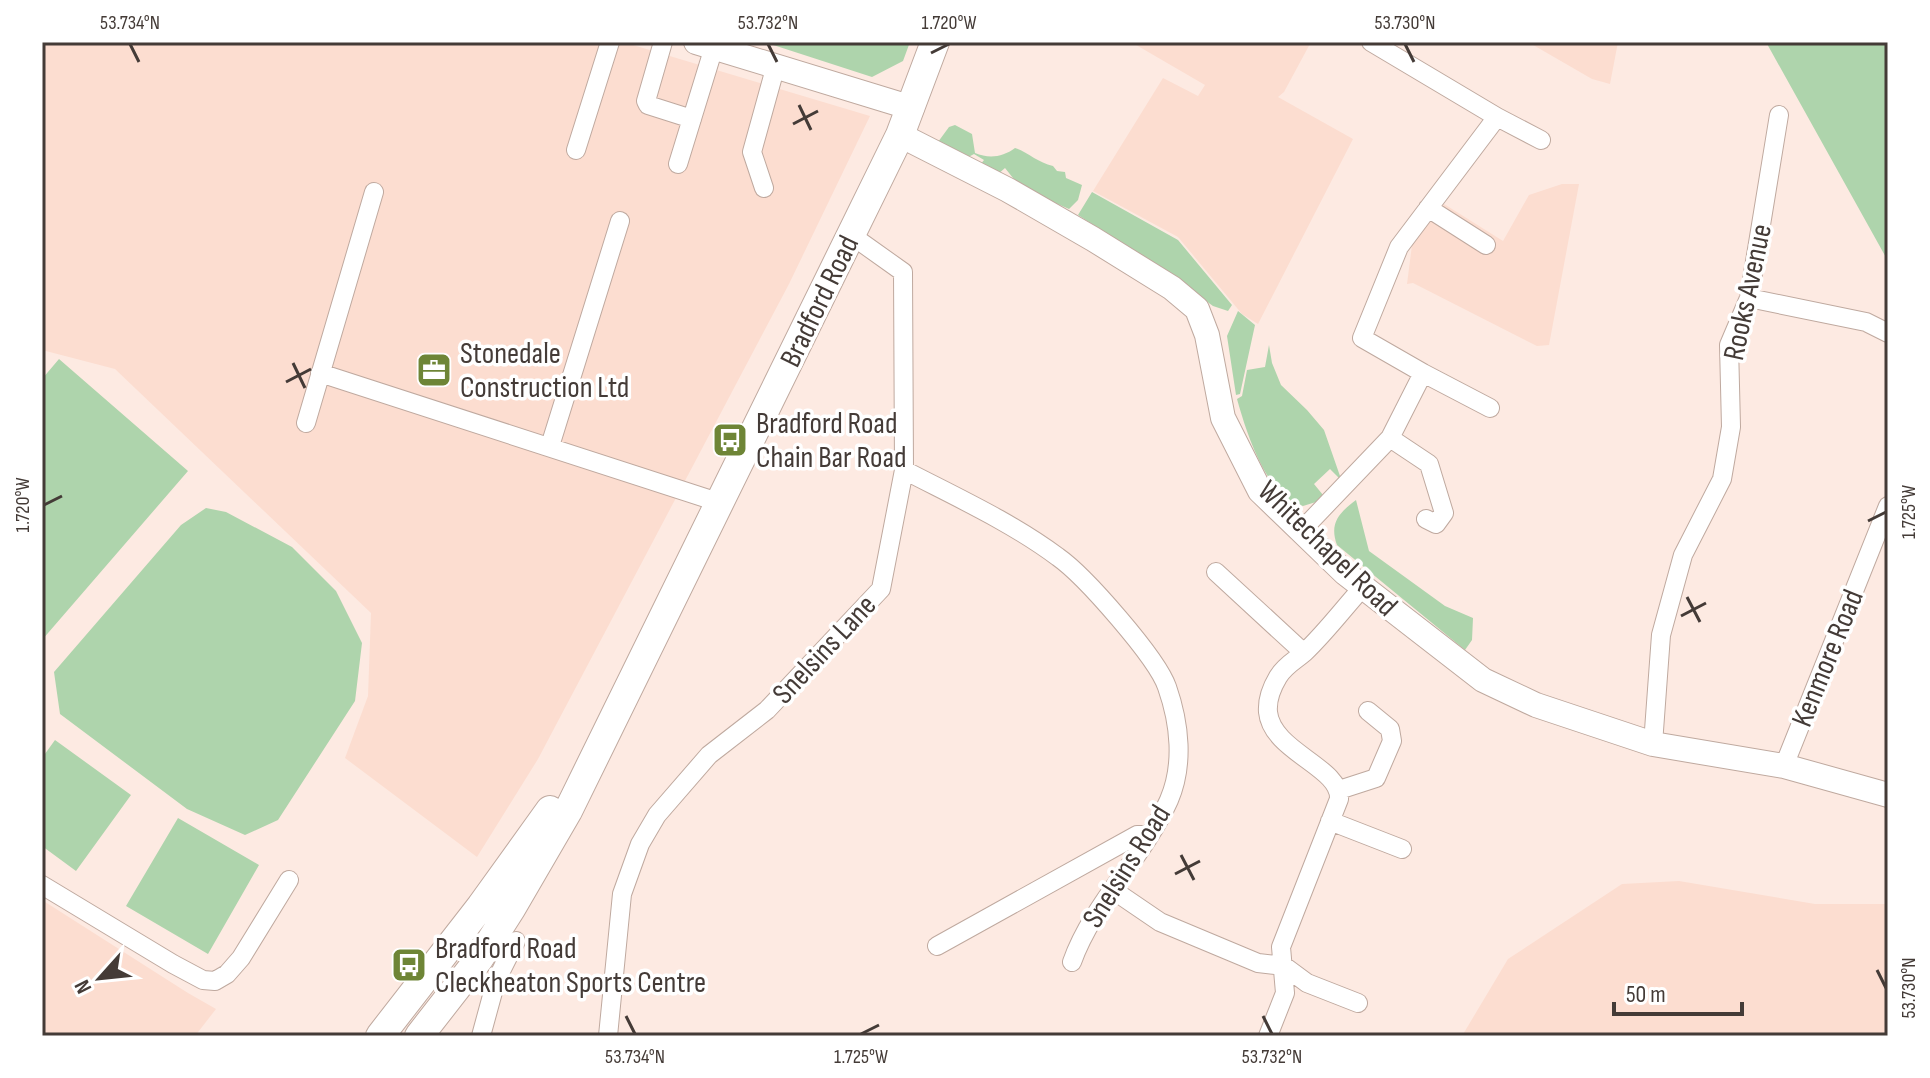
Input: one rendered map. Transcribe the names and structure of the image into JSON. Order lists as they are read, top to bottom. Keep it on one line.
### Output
{"streets":{"main road":["Bradford Road"],"street":["Rooks Avenue","Whitechapel Road","Snelsins Lane","Kenmore Road","Snelsins Road"]},"crossings":[["Rooks Avenue","Whitechapel Road"],["Bradford Road","Whitechapel Road"],["Bradford Road","Snelsins Lane"],["Whitechapel Road","Kenmore Road"],["Snelsins Lane","Snelsins Road"]],"places":{"office":["Stonedale Construction Ltd"],"bus stop":["Bradford Road Chain Bar Road","Bradford Road Cleckheaton Sports Centre"]},"scale_bar":"50 m","north":"bottom left","coordinates":["53.734°N","53.732°N","1.720°W","53.730°N","1.725°W"]}
